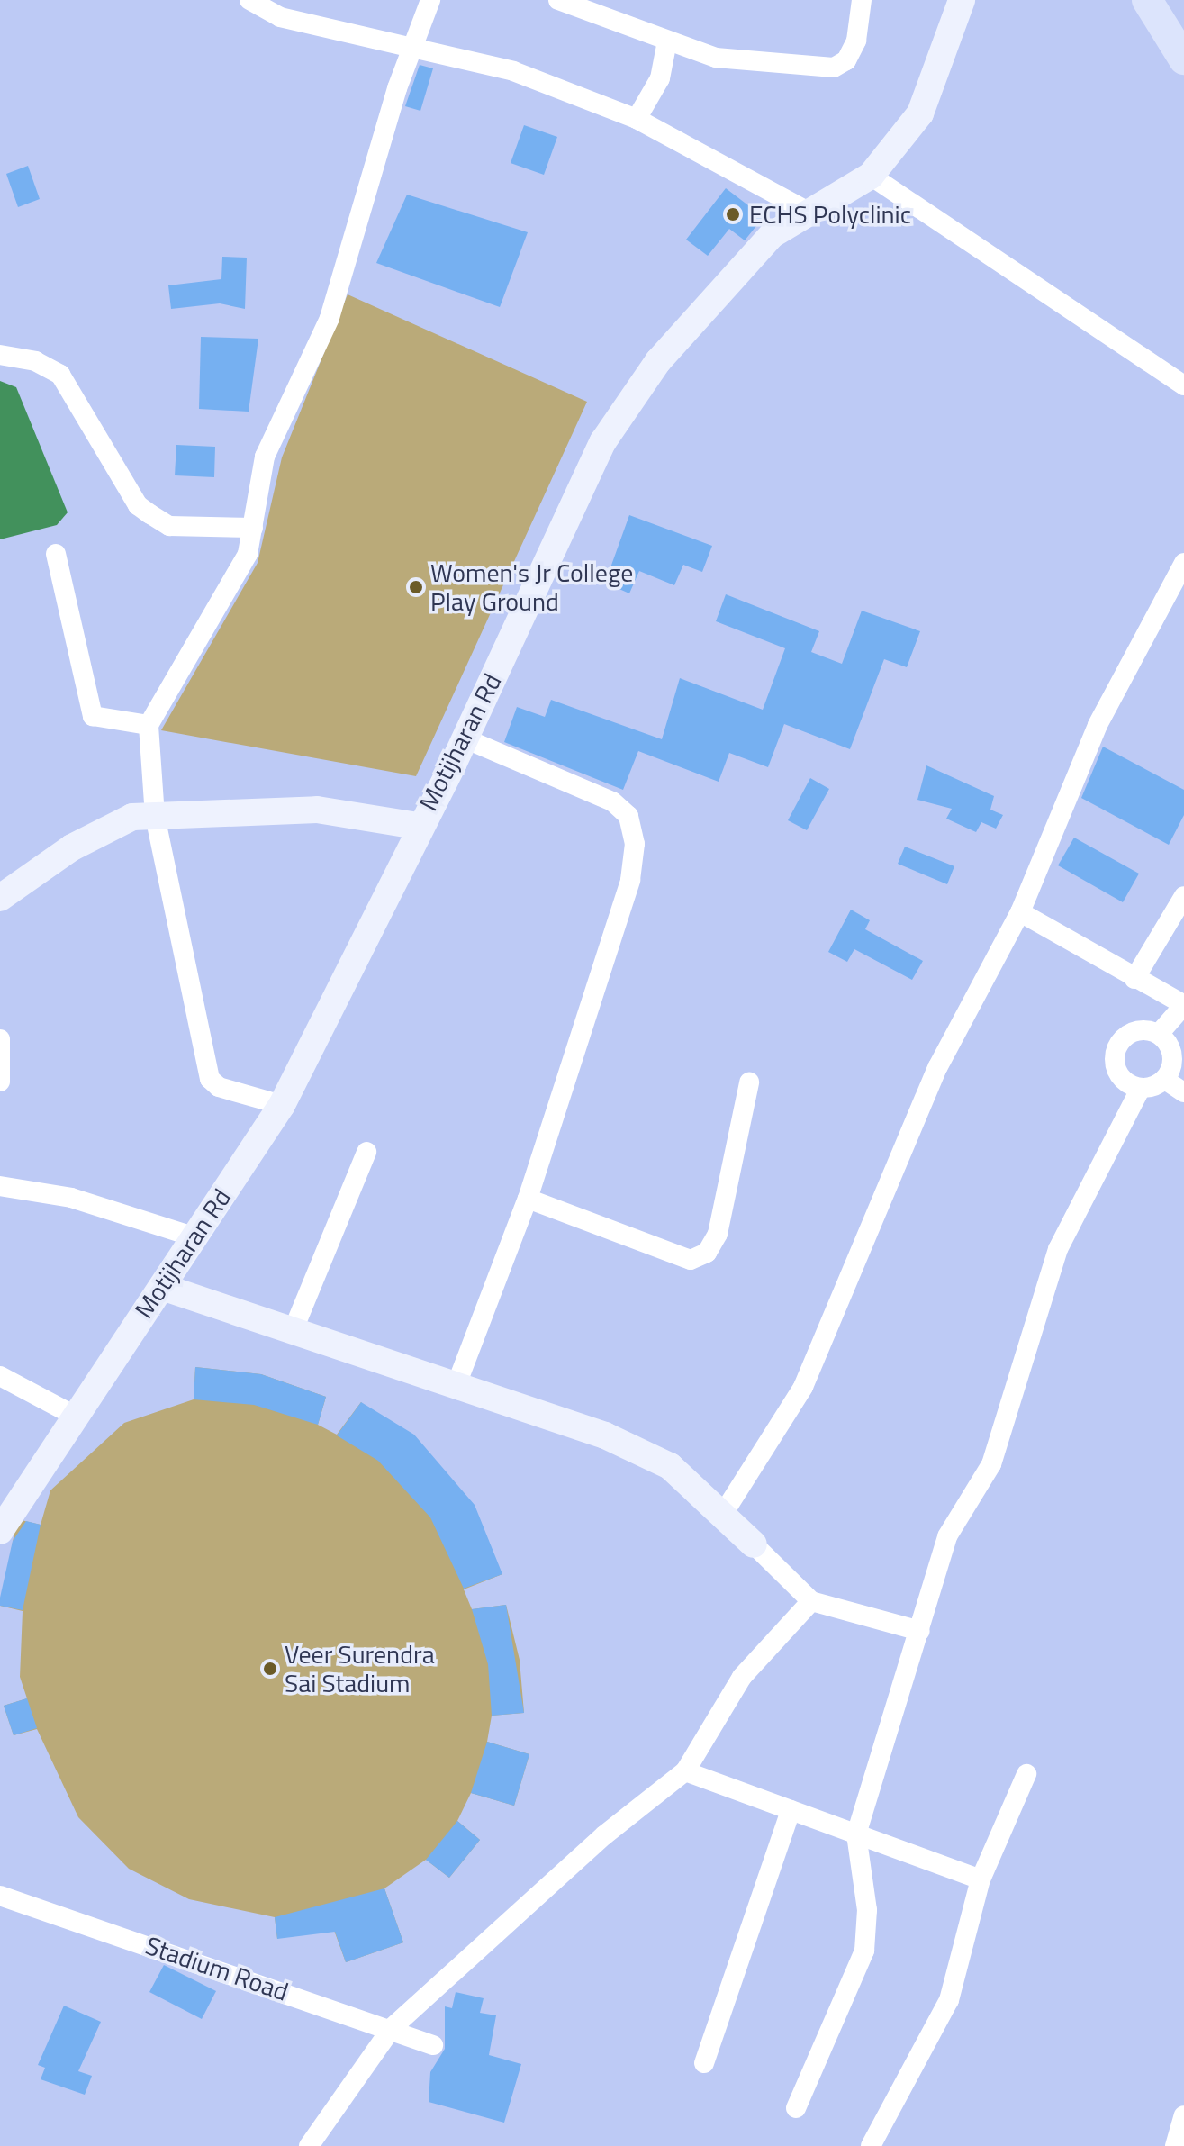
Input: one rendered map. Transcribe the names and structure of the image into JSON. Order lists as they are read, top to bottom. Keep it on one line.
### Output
{"streets":{"main road":["Motijharan Rd"],"street":["Stadium Road"]},"places":["ECHS Polyclinic","Women's Jr College Play Ground","Veer Surendra Sai Stadium"]}
